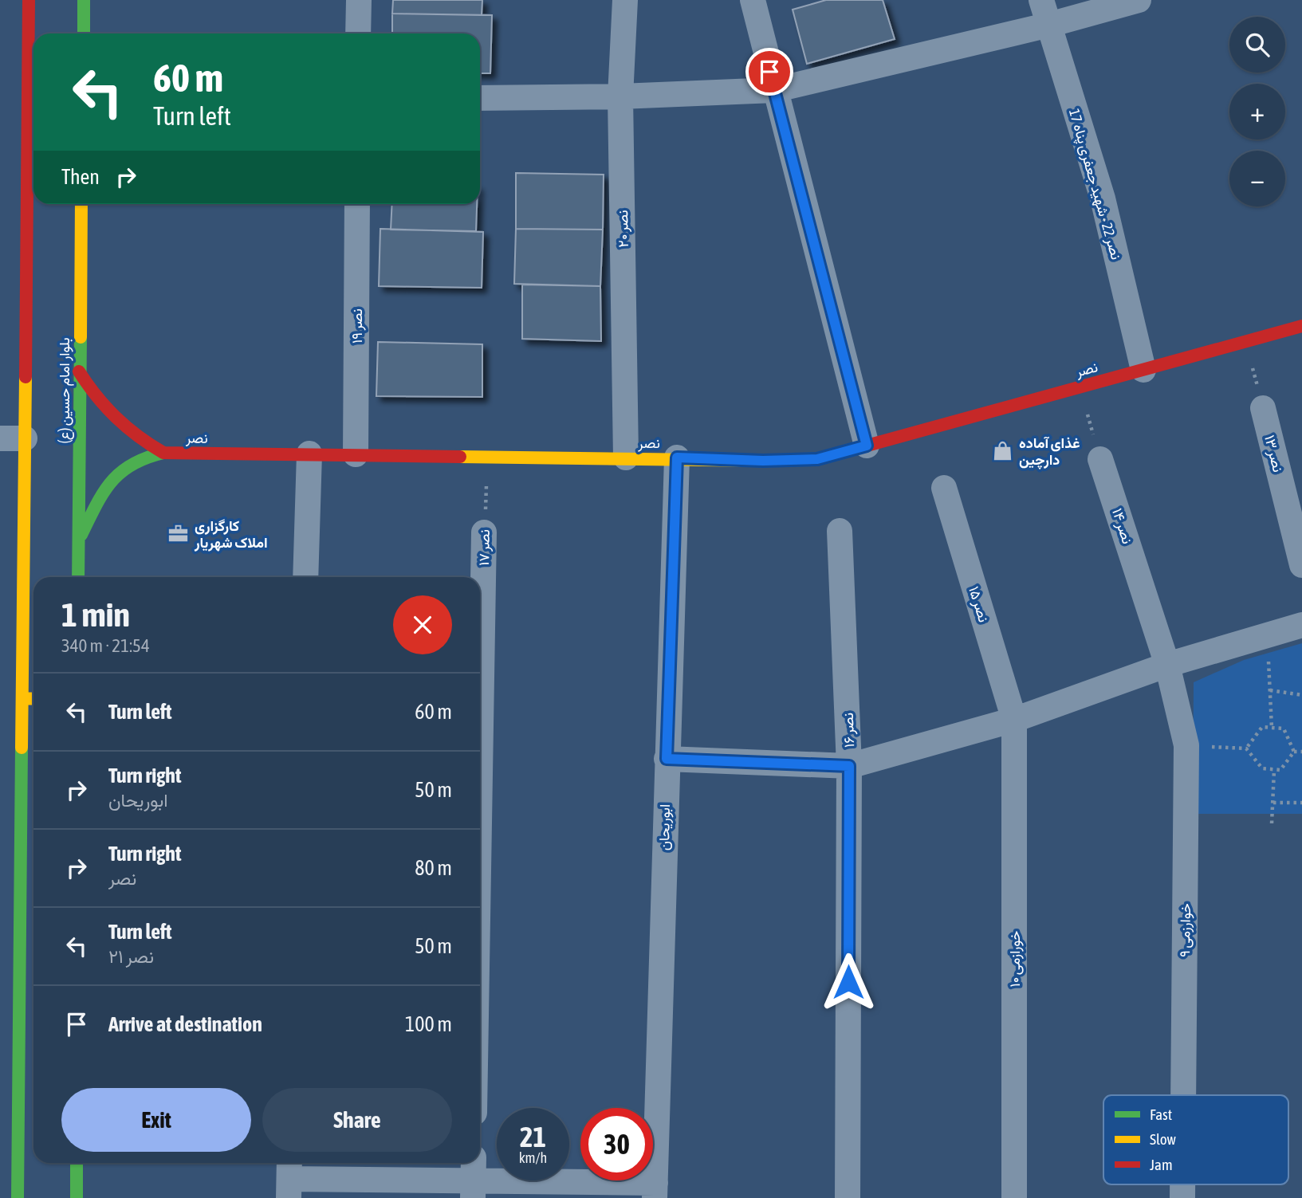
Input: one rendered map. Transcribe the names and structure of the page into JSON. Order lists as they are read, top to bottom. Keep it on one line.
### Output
{"streets":{"main road":["نصر","بلوار امام حسین (ع)"],"street":["نصر 22 - شهید جعفری پناه 17","نصر ۲۰","نصر ۱۹","نصر ۱۳","نصر ۱۴","نصر ۱۷","نصر ۱۵","نصر ۱۶","ابوریحان","خوارزمی ۹","خورازمی ۱۰"]},"crossings":[["نصر 22 - شهید جعفری پناه 17","نصر"],["نصر ۲۰","نصر"],["نصر ۱۹","نصر"],["نصر","بلوار امام حسین (ع)"],["نصر","نصر ۱۷"],["نصر","ابوریحان"],["نصر ۱۴","خوارزمی ۹"],["نصر ۱۵","خورازمی ۱۰"]],"places":{"shop":["غذای آماده دارچین"],"office":["کارگزاری املاک شهریار"]},"legend":["Fast","Slow","Jam"],"page":{"map_buttons":["+","−"],"turn":["60 m","Turn left"],"then":"Then","heading":["1 min","340 m · 21:54"],"list":[{"name":"Turn left","value":"60 m"},{"name":"Turn right","note":"ابوریحان","value":"50 m"},{"name":"Turn right","note":"نصر","value":"80 m"},{"name":"Turn left","note":"نصر ۲۱","value":"50 m"},{"name":"Arrive at destination","value":"100 m"}],"buttons":["Exit","Share"],"speed":"21 km/h","limit":"30"}}
